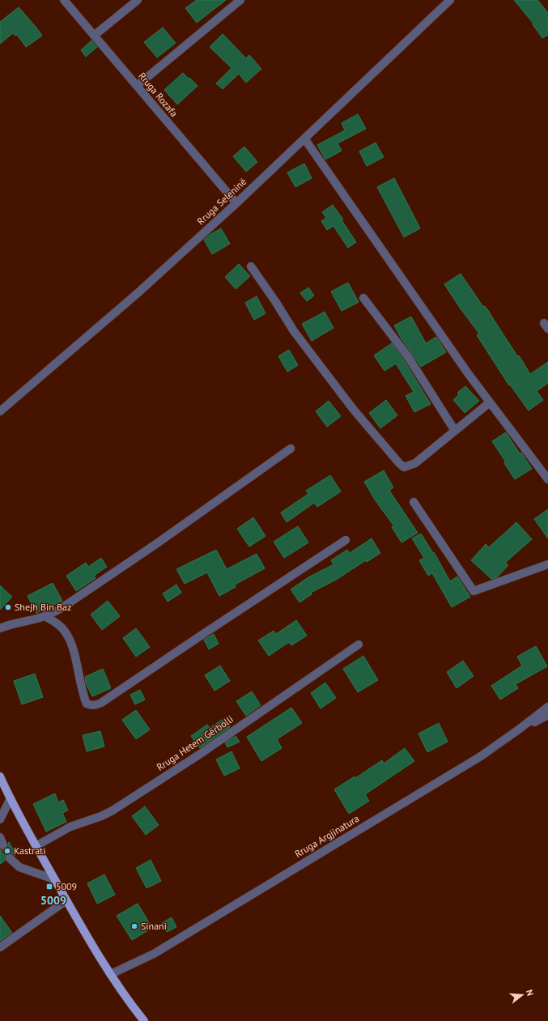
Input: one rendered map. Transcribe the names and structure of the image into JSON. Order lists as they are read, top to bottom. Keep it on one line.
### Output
{"streets":{"street":["Rruga Rozafa","Rruga Seleninë","Rruga Hetem Gërbolli","Rruga Argjinatura"]},"crossings":[["Rruga Rozafa","Rruga Seleninë"]],"districts":["5009"],"places":{"other":["Shejh Bin Baz","Kastrati","Sinani"],"transit":["5009"]},"north":"right"}
